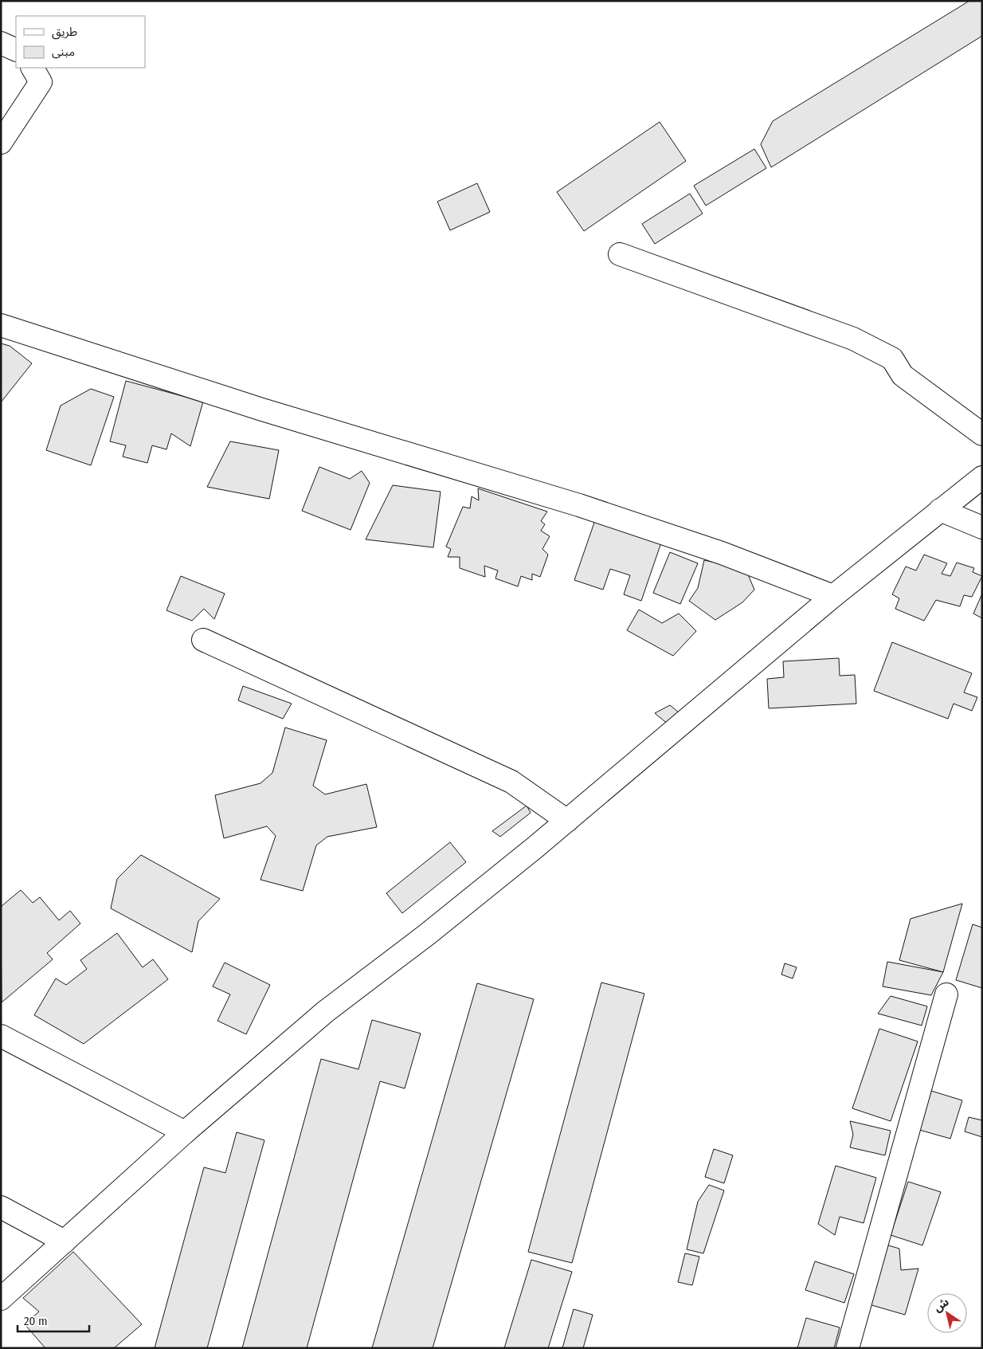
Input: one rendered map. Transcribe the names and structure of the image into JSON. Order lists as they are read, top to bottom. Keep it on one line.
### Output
{"legend":["طريق","مبنى"],"scale_bar":"20 m","north":"top left"}
